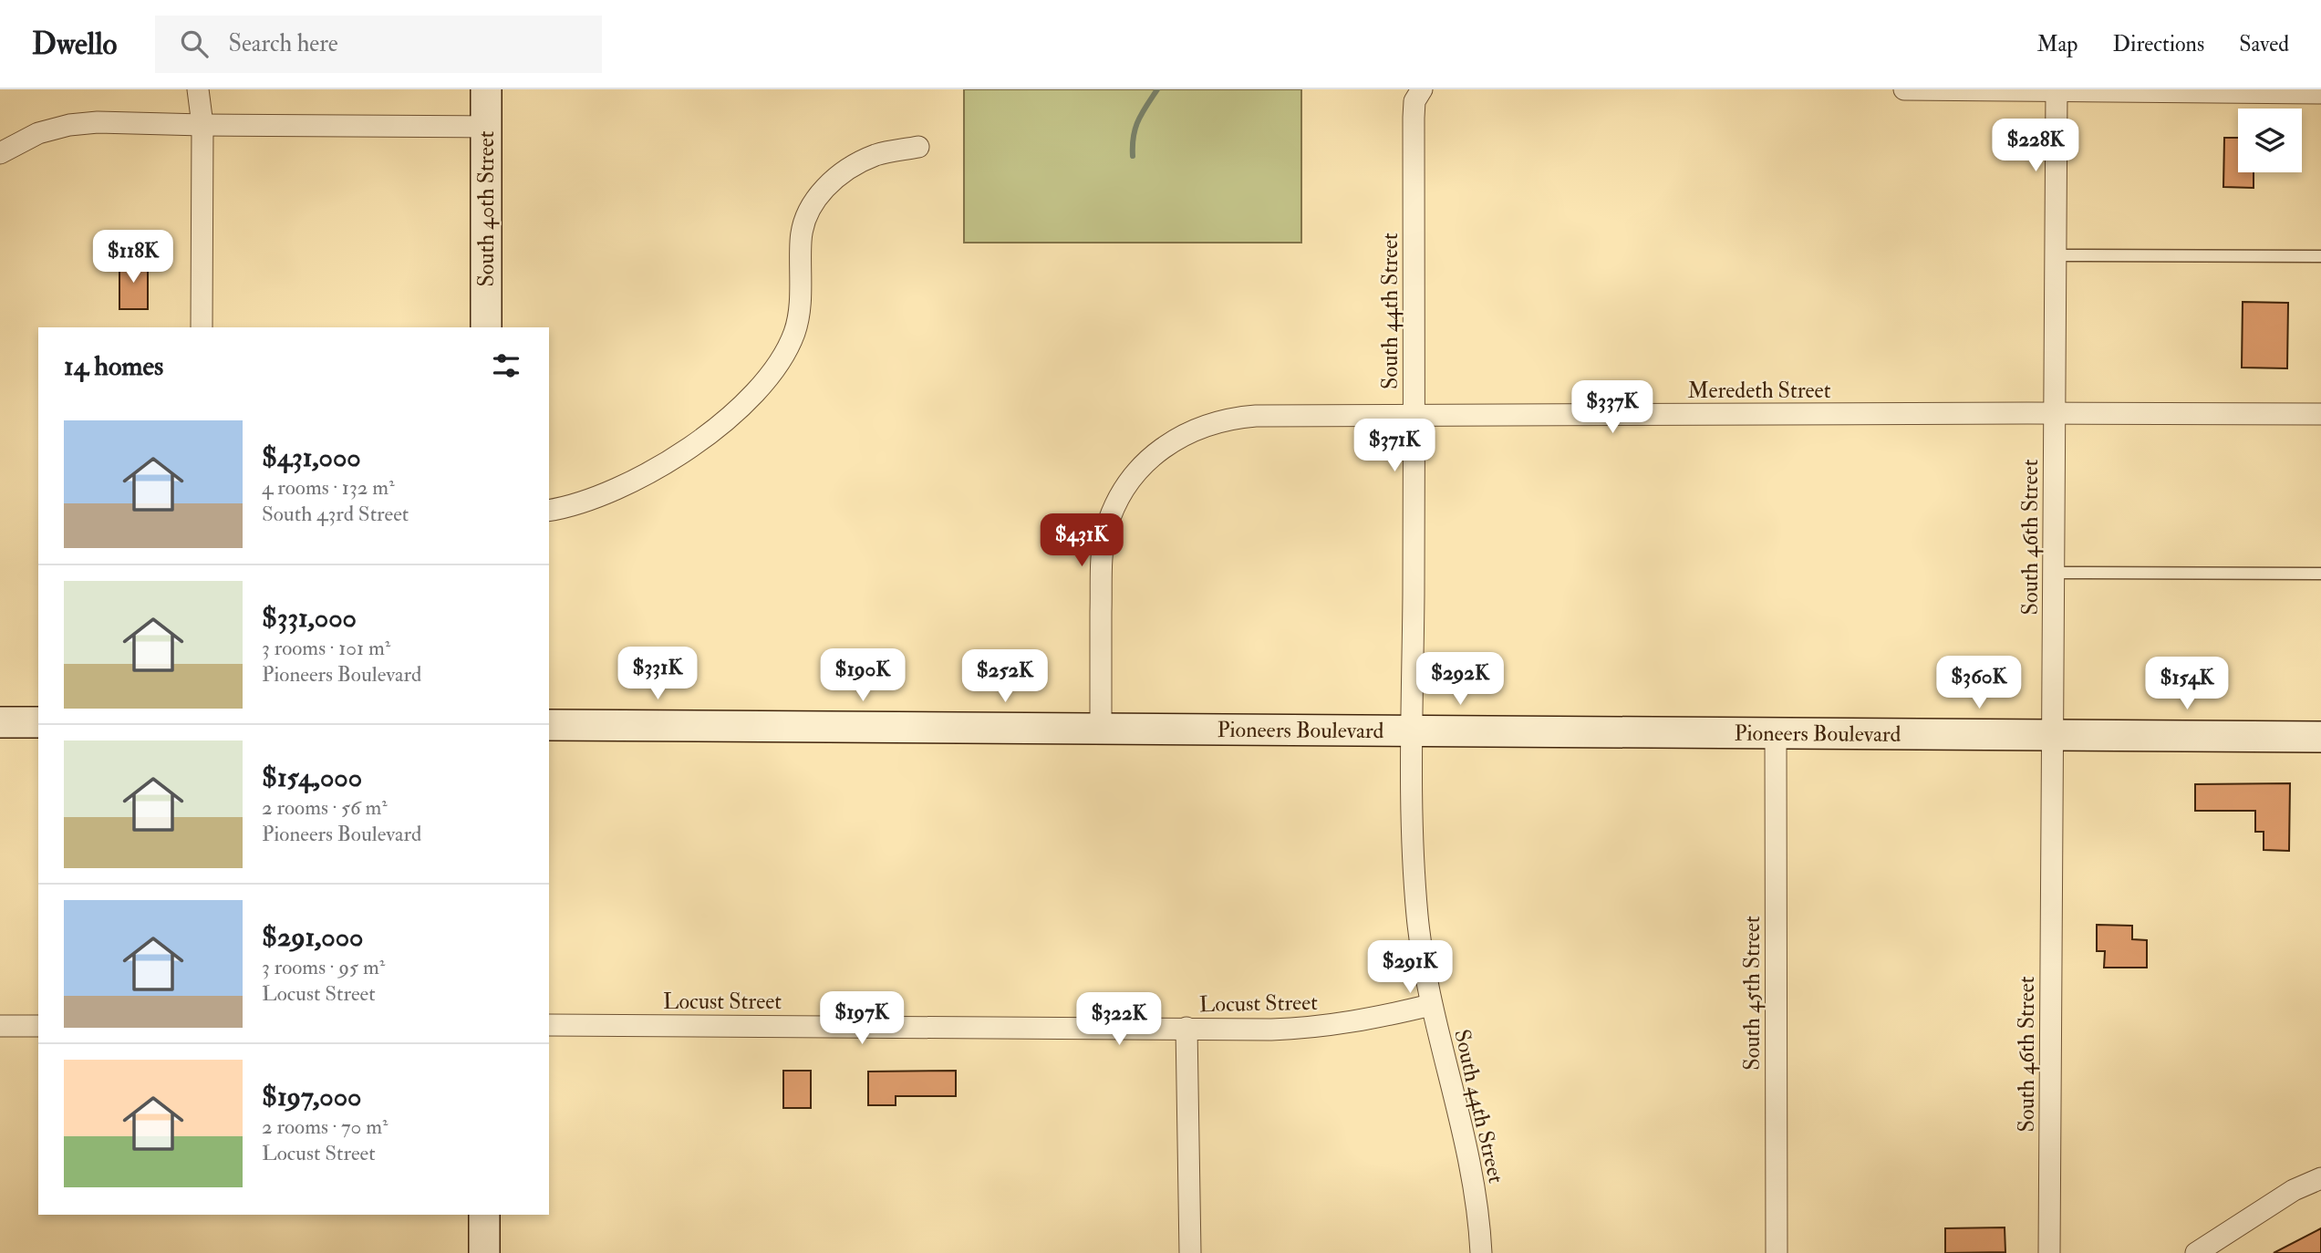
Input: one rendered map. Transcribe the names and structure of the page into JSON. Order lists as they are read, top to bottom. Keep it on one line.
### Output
{"streets":{"main road":["South 40th Street","Pioneers Boulevard"],"street":["South 44th Street","Meredeth Street","South 46th Street","South 45th Street","Locust Street"]},"crossings":[["South 44th Street","Meredeth Street"],["South 44th Street","Pioneers Boulevard"],["South 44th Street","Locust Street"],["Meredeth Street","South 46th Street"],["Meredeth Street","Pioneers Boulevard"],["South 46th Street","Pioneers Boulevard"],["Pioneers Boulevard","South 45th Street"]],"page":{"header":"Dwello","search":"Search here","nav":["Map","Directions","Saved"],"price":["$228K","$118K","$337K","$371K","$431K","$331K","$190K","$252K","$292K","$360K","$154K","$291K","$197K","$322K"],"heading":"14 homes","list":[{"name":"$431,000","note":"4 rooms · 132 m² · South 43rd Street"},{"name":"$331,000","note":"3 rooms · 101 m² · Pioneers Boulevard"},{"name":"$154,000","note":"2 rooms · 56 m² · Pioneers Boulevard"},{"name":"$291,000","note":"3 rooms · 95 m² · Locust Street"},{"name":"$197,000","note":"2 rooms · 70 m² · Locust Street"}]}}
